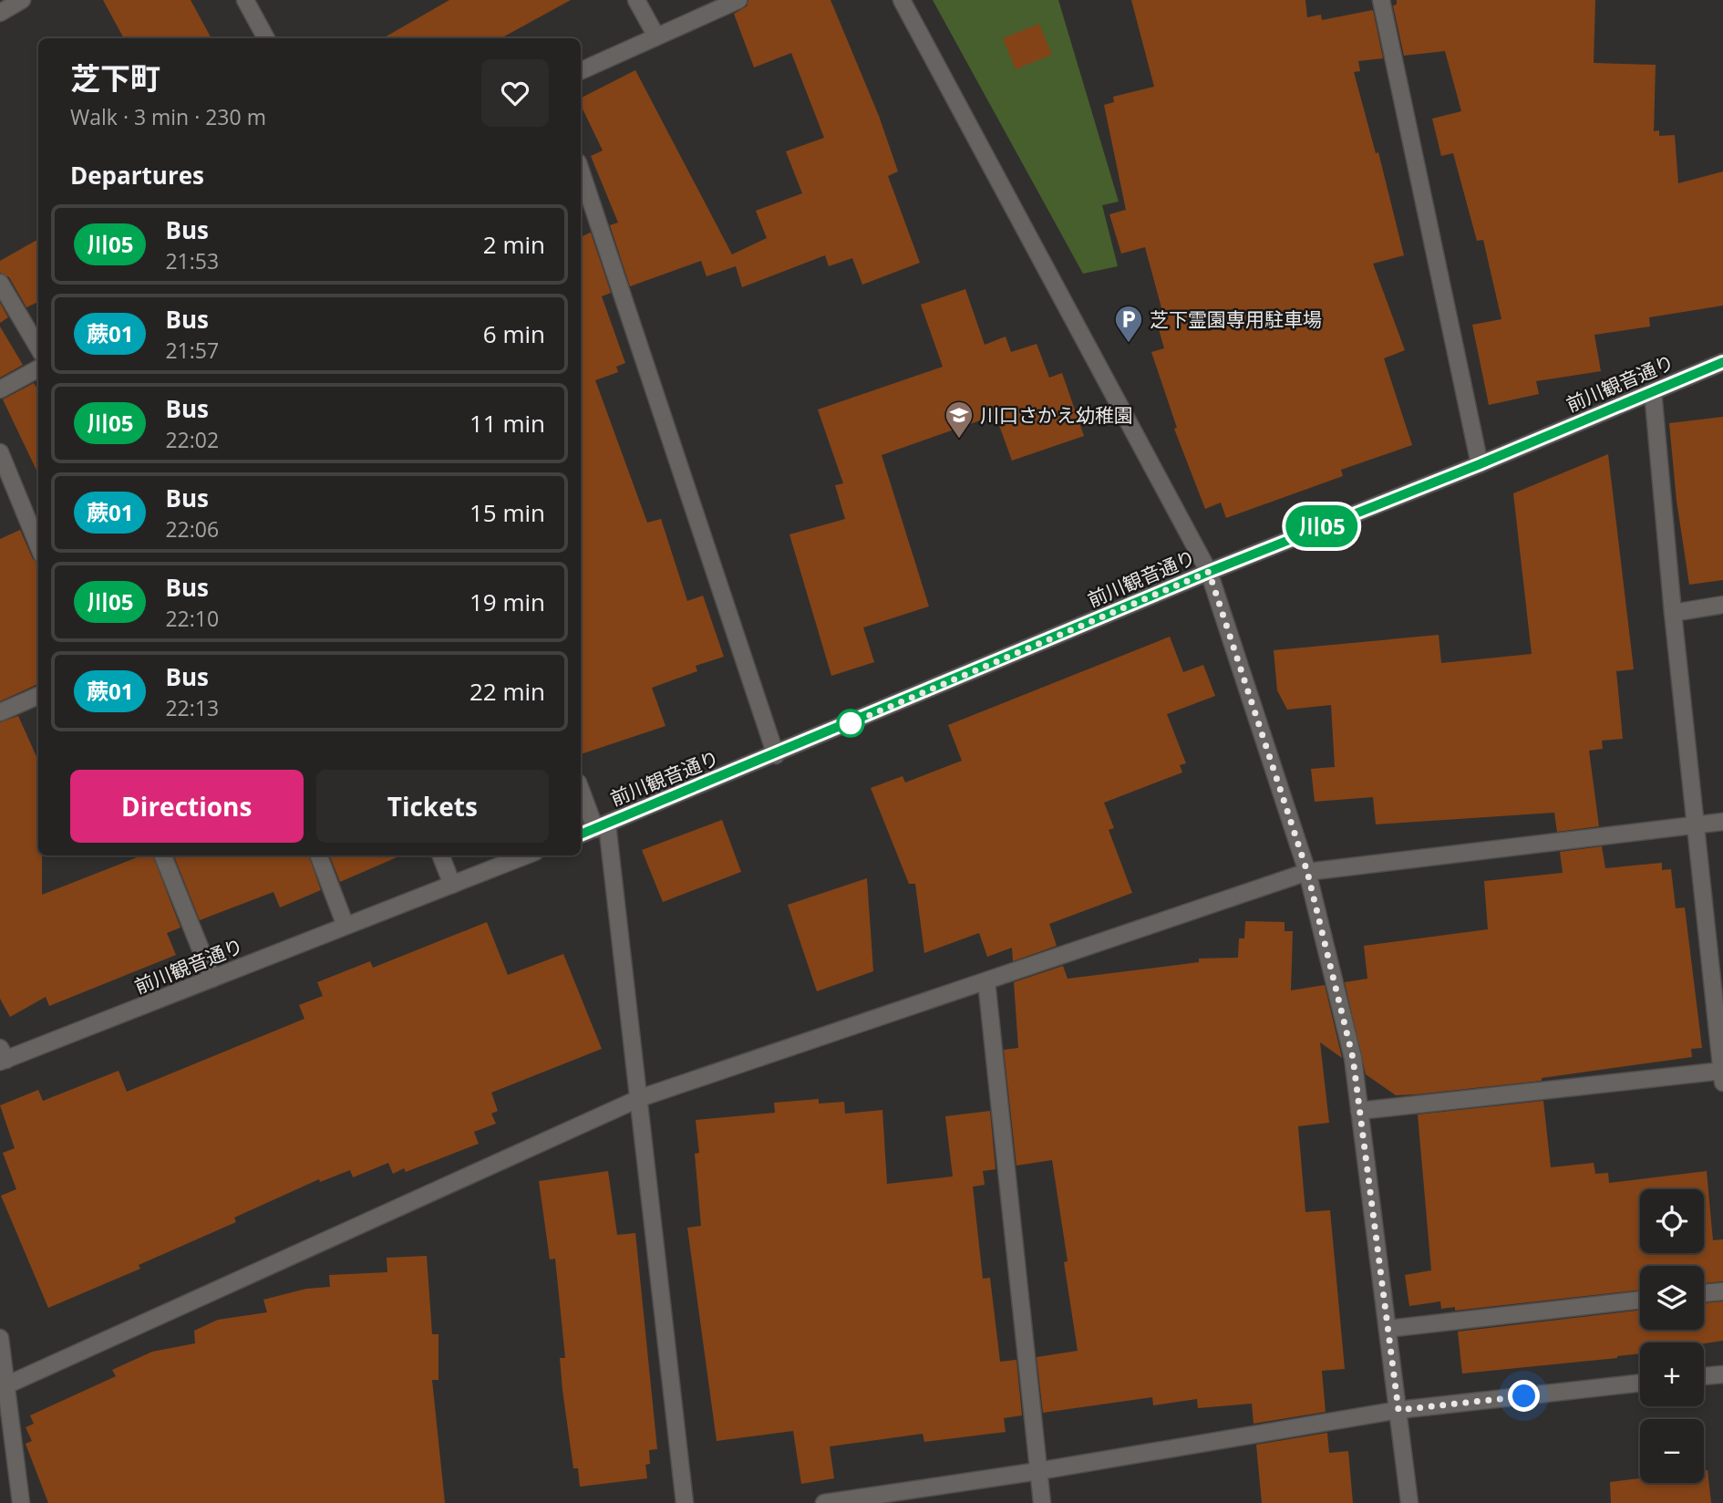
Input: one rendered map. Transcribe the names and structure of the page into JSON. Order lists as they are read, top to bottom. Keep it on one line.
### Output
{"streets":{"street":["前川観音通り"]},"places":{"parking":["芝下霊園専用駐車場"],"school or university":["川口さかえ幼稚園"]},"lines":["bus line 川05"],"page":{"on_map":"川05","heading":[["芝下町","Walk · 3 min · 230 m"],"Departures"],"list":[{"mark":"川05","name":"Bus","note":"21:53","value":"2 min"},{"mark":"蕨01","name":"Bus","note":"21:57","value":"6 min"},{"mark":"川05","name":"Bus","note":"22:02","value":"11 min"},{"mark":"蕨01","name":"Bus","note":"22:06","value":"15 min"},{"mark":"川05","name":"Bus","note":"22:10","value":"19 min"},{"mark":"蕨01","name":"Bus","note":"22:13","value":"22 min"}],"buttons":["Directions","Tickets"],"map_buttons":["+","−"]}}
